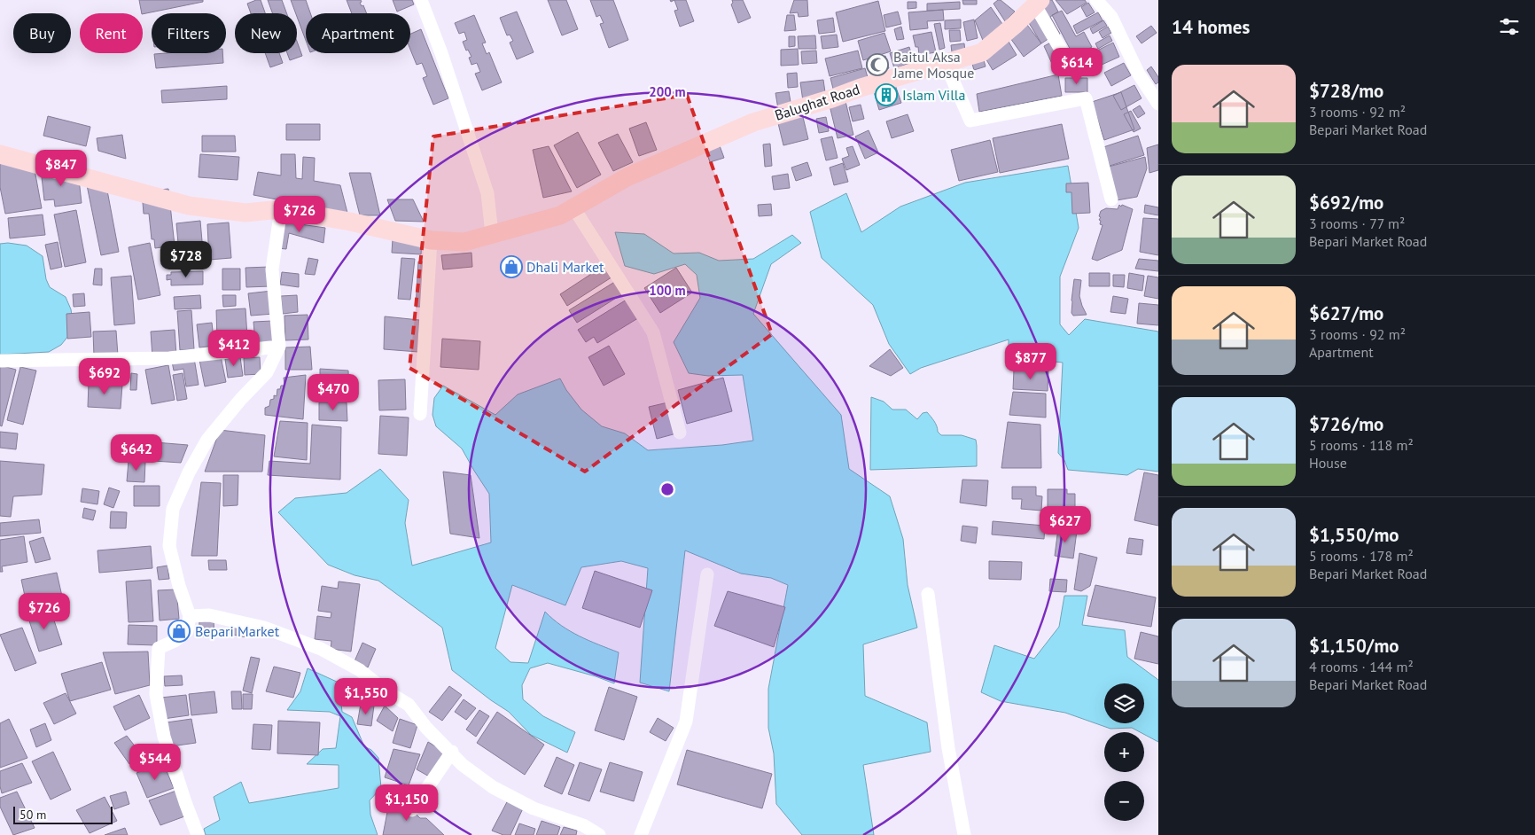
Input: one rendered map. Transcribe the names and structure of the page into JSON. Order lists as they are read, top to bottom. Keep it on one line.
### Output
{"streets":{"street":["Balughat Road"]},"places":{"mosque":["Baitul Aksa Jame Mosque"],"building":["Islam Villa"],"shop":["Dhali Market","Bepari Market"]},"scale_bar":"50 m","page":{"heading":"14 homes","chip":["Buy","Rent","Filters","New","Apartment"],"price":["$614","$847","$726","$728","$412","$877","$692","$470","$642","$627","$726","$1,550","$544","$1,150"],"list":[{"name":"$728/mo","note":"3 rooms · 92 m² · Bepari Market Road"},{"name":"$692/mo","note":"3 rooms · 77 m² · Bepari Market Road"},{"name":"$627/mo","note":"3 rooms · 92 m² · Apartment"},{"name":"$726/mo","note":"5 rooms · 118 m² · House"},{"name":"$1,550/mo","note":"5 rooms · 178 m² · Bepari Market Road"},{"name":"$1,150/mo","note":"4 rooms · 144 m² · Bepari Market Road"}],"map_buttons":["+","−"],"scale":"50 m"},"rings":["200 m","100 m"]}
